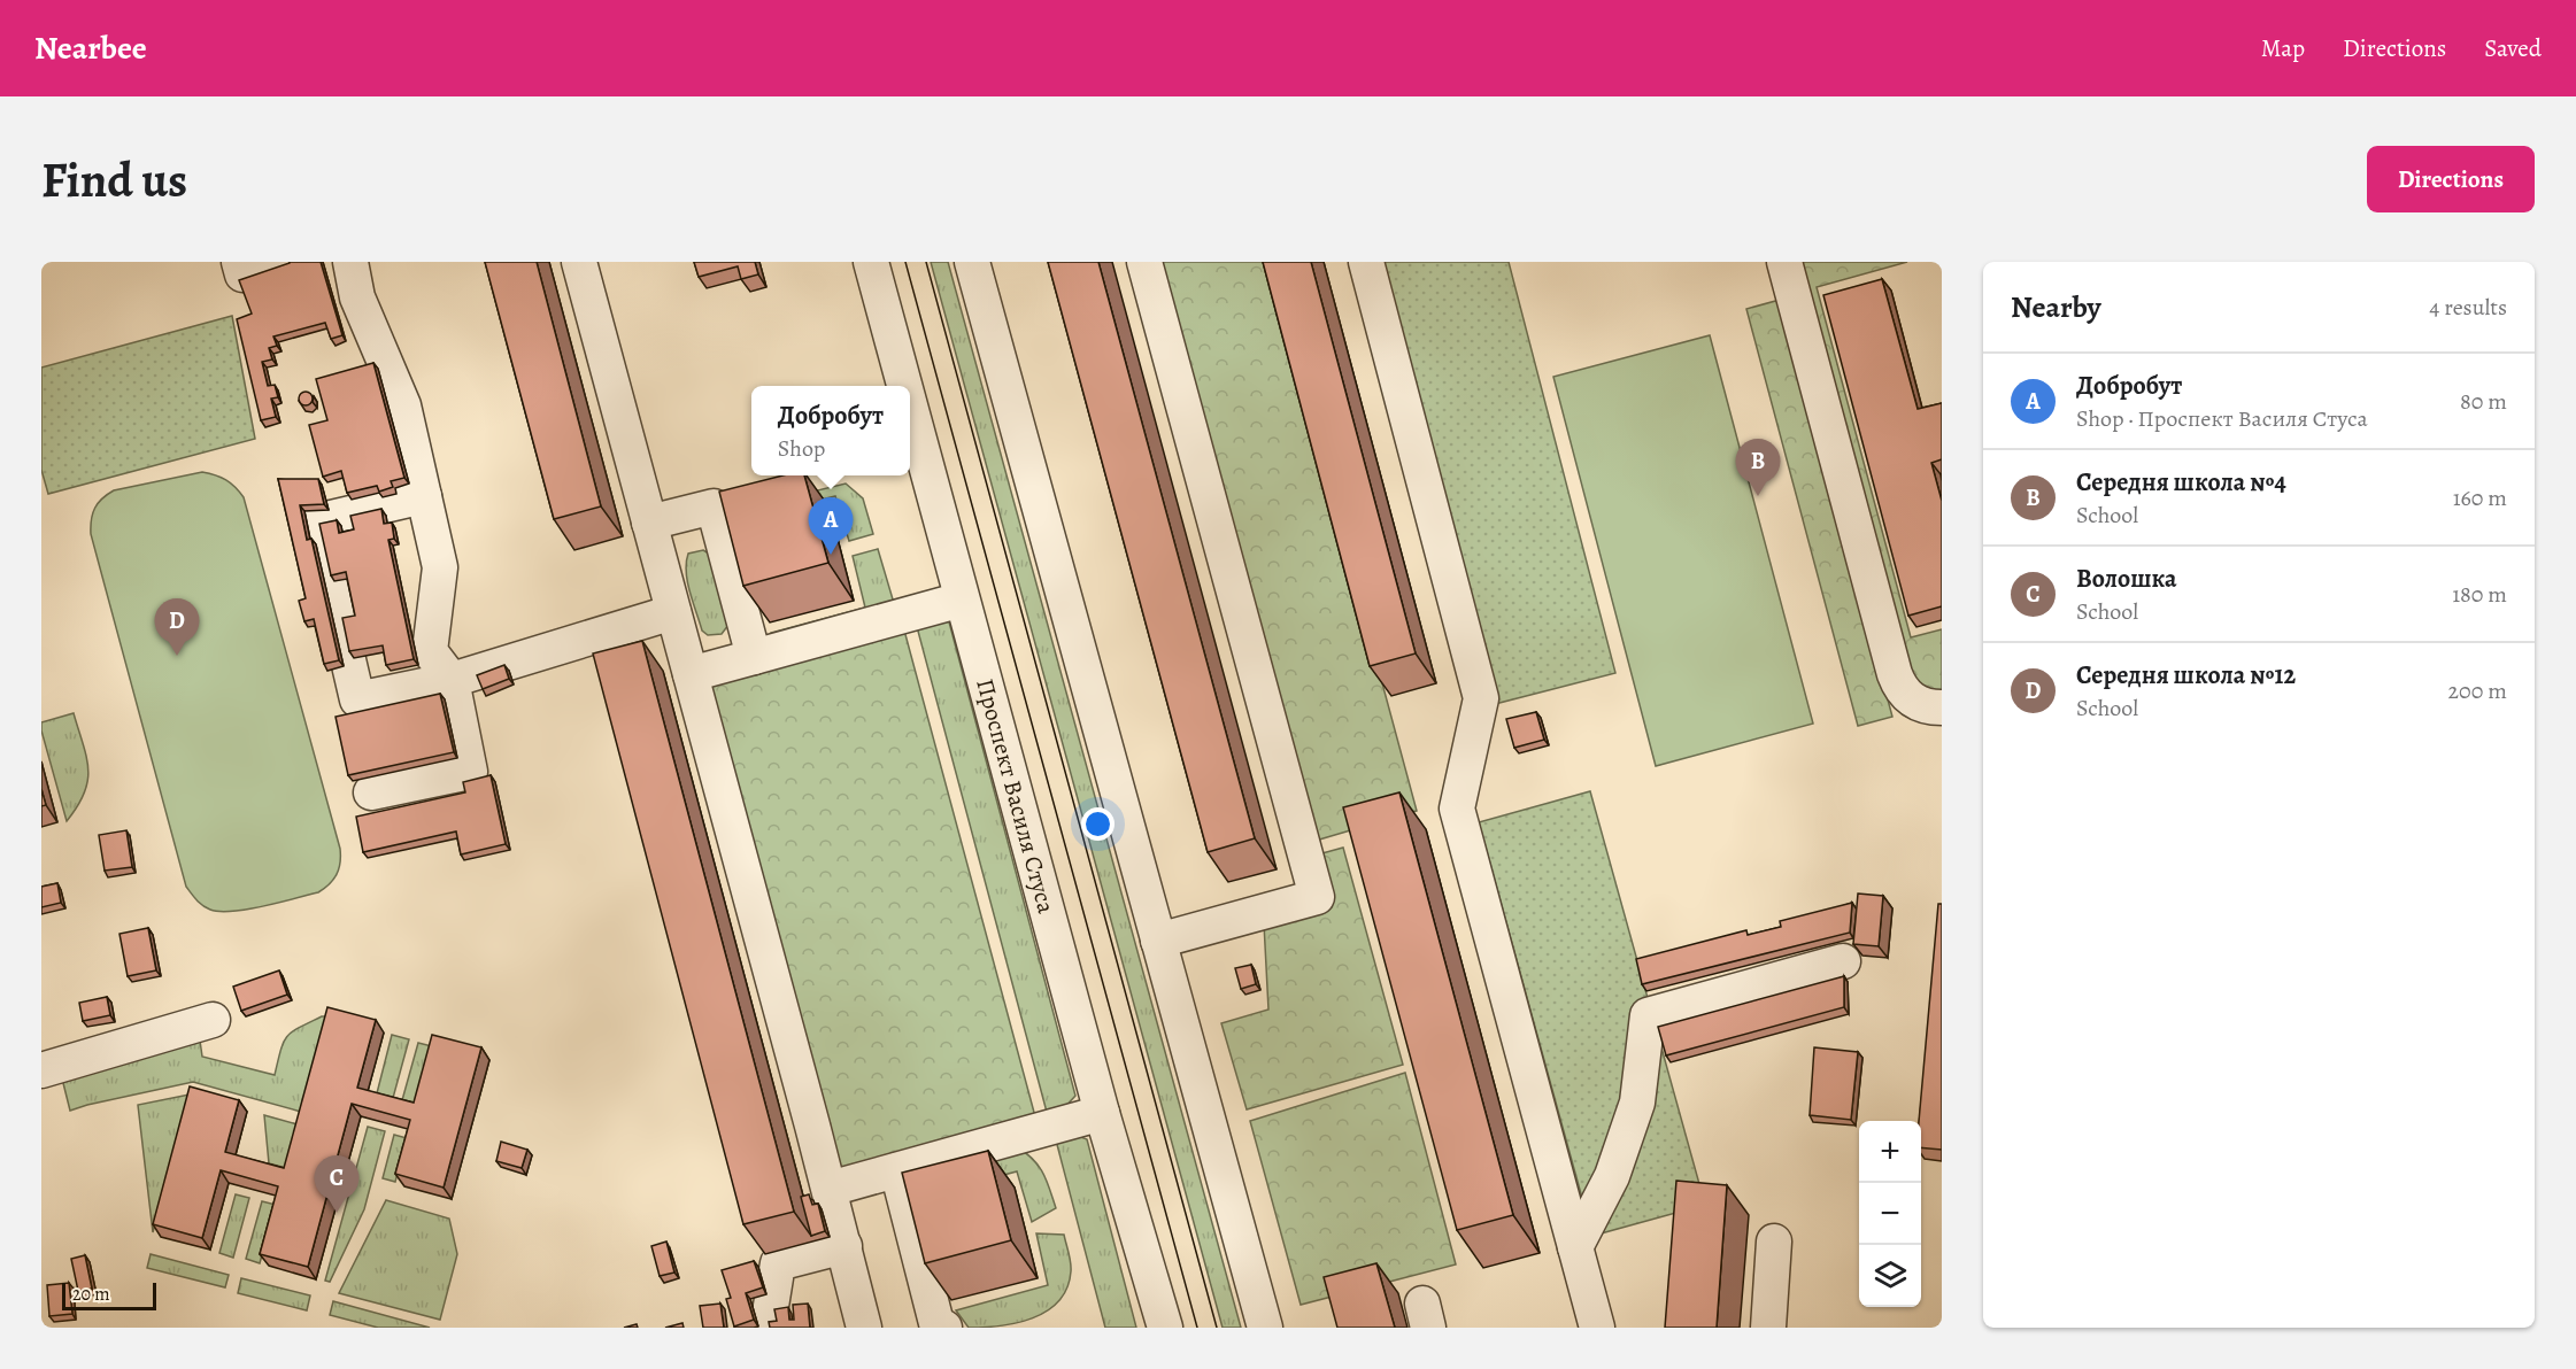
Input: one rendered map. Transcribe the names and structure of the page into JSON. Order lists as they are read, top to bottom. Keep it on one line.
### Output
{"streets":{"street":["Проспект Василя Стуса"]},"scale_bar":"20 m","page":{"header":"Nearbee","nav":["Map","Directions","Saved"],"buttons":"Directions","title":"Find us","heading":["Nearby","4 results"],"list":[{"mark":"A","name":"Добробут","note":"Shop · Проспект Василя Стуса","value":"80 m"},{"mark":"B","name":"Середня школа №4","note":"School","value":"160 m"},{"mark":"C","name":"Волошка","note":"School","value":"180 m"},{"mark":"D","name":"Середня школа №12","note":"School","value":"200 m"}],"popup":["Добробут","Shop"],"pins":["B","A","D","C"],"map_buttons":["+","−"],"scale":"20 m"}}
